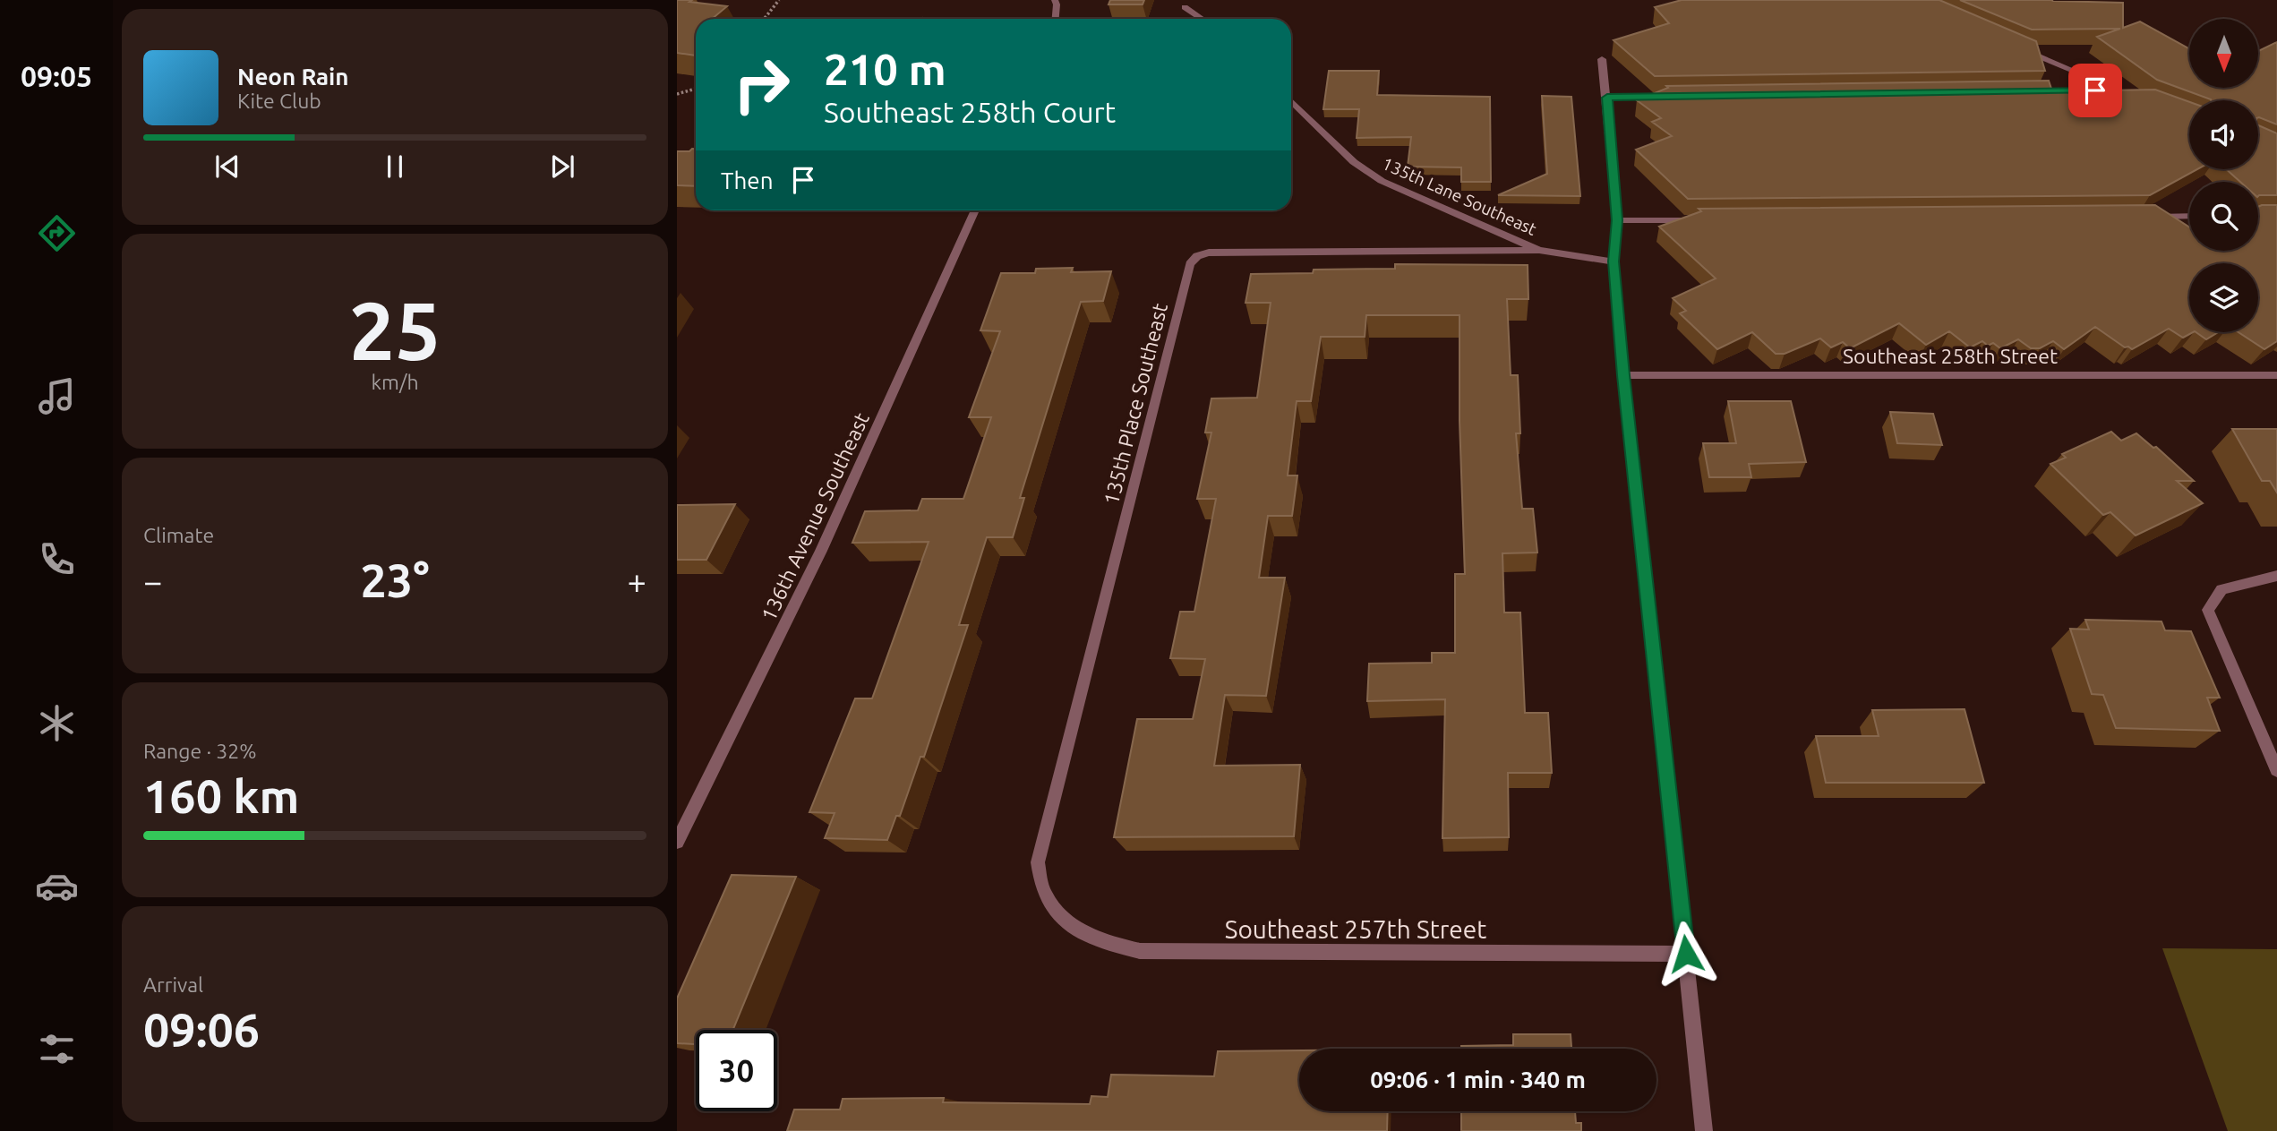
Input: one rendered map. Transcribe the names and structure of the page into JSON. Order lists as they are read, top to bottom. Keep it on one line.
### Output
{"streets":{"street":["135th Lane Southeast","Southeast 258th Street","135th Place Southeast","136th Avenue Southeast","Southeast 257th Street"]},"crossings":[["135th Lane Southeast","135th Place Southeast"],["135th Place Southeast","Southeast 257th Street"]],"north":"bottom","page":{"tabs":"09:05","turn":["210 m","Southeast 258th Court"],"song":["Neon Rain","Kite Club"],"then":"Then","tile":[["25","km/h"],"Climate",["Range · 32%","160 km"],["Arrival","09:06"]],"heat":["−","23°","+"],"limit":"30","trip":"09:06 · 1 min · 340 m"}}
